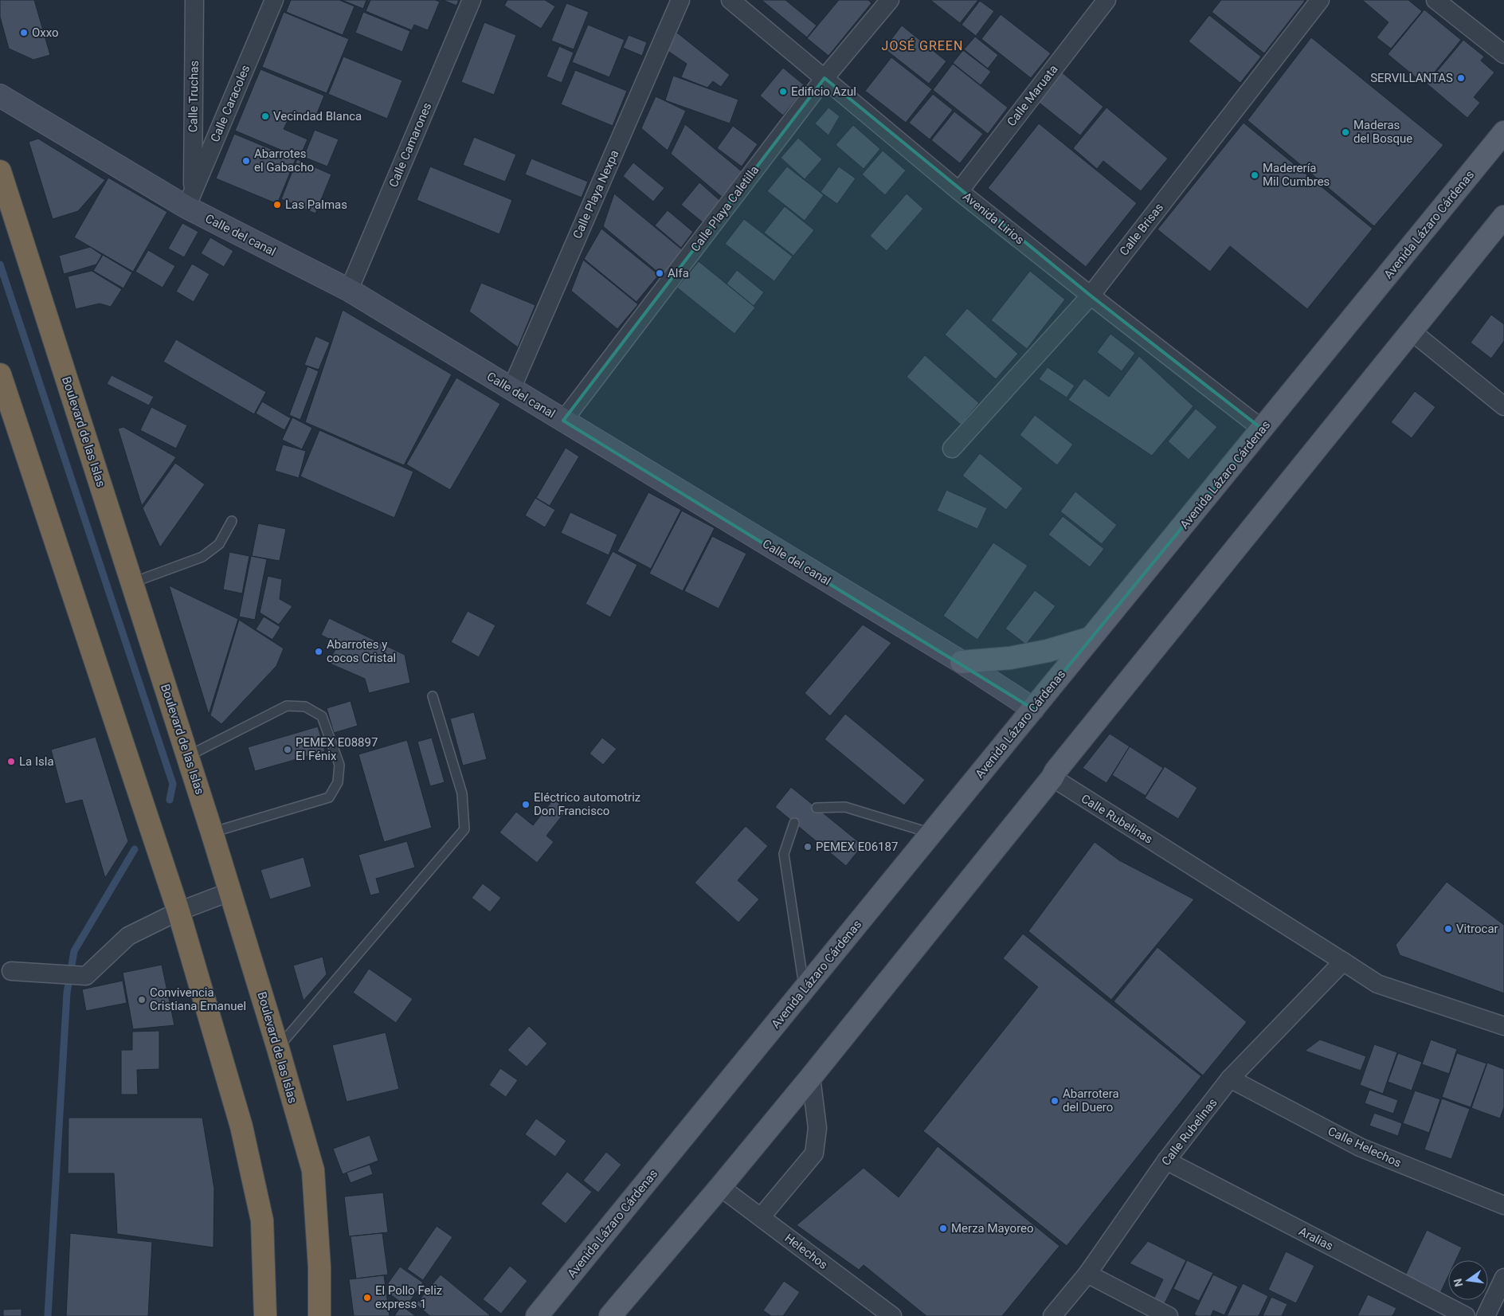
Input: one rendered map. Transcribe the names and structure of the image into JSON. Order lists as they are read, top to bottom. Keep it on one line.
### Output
{"streets":{"highway":["Boulevard de las Islas"],"main road":["Avenida Lázaro Cárdenas"],"street":["Calle Maruata","Calle Truchas","Calle Caracoles","Calle Camarones","Calle Playa Nexpa","Calle Playa Caletilla","Avenida Lirios","Calle Brisas","Calle del canal","Calle Rubelinas","Calle Helechos","Aralias","Helechos"]},"crossings":[["Calle Maruata","Avenida Lirios"],["Calle Truchas","Calle Caracoles"],["Calle Truchas","Calle del canal"],["Calle Caracoles","Calle del canal"],["Calle Camarones","Calle del canal"],["Calle Playa Nexpa","Calle del canal"],["Calle Playa Caletilla","Avenida Lirios"],["Calle Playa Caletilla","Calle del canal"],["Avenida Lirios","Avenida Lázaro Cárdenas"],["Avenida Lirios","Calle Brisas"],["Avenida Lázaro Cárdenas","Calle del canal"],["Calle Rubelinas","Calle Helechos"],["Calle Rubelinas","Aralias"]],"districts":["JOSÉ GREEN"],"places":["Oxxo","SERVILLANTAS","Edificio Azul","Vecindad Blanca","Maderas del Bosque","Abarrotes el Gabacho","Maderería Mil Cumbres","Las Palmas","Alfa","Abarrotes y cocos Cristal","PEMEX E08897 El Fénix","La Isla","Eléctrico automotriz Don Francisco","PEMEX E06187","Vitrocar","Convivencia Cristiana Emanuel","Abarrotera del Duero","Merza Mayoreo","El Pollo Feliz express 1"],"north":"left"}
